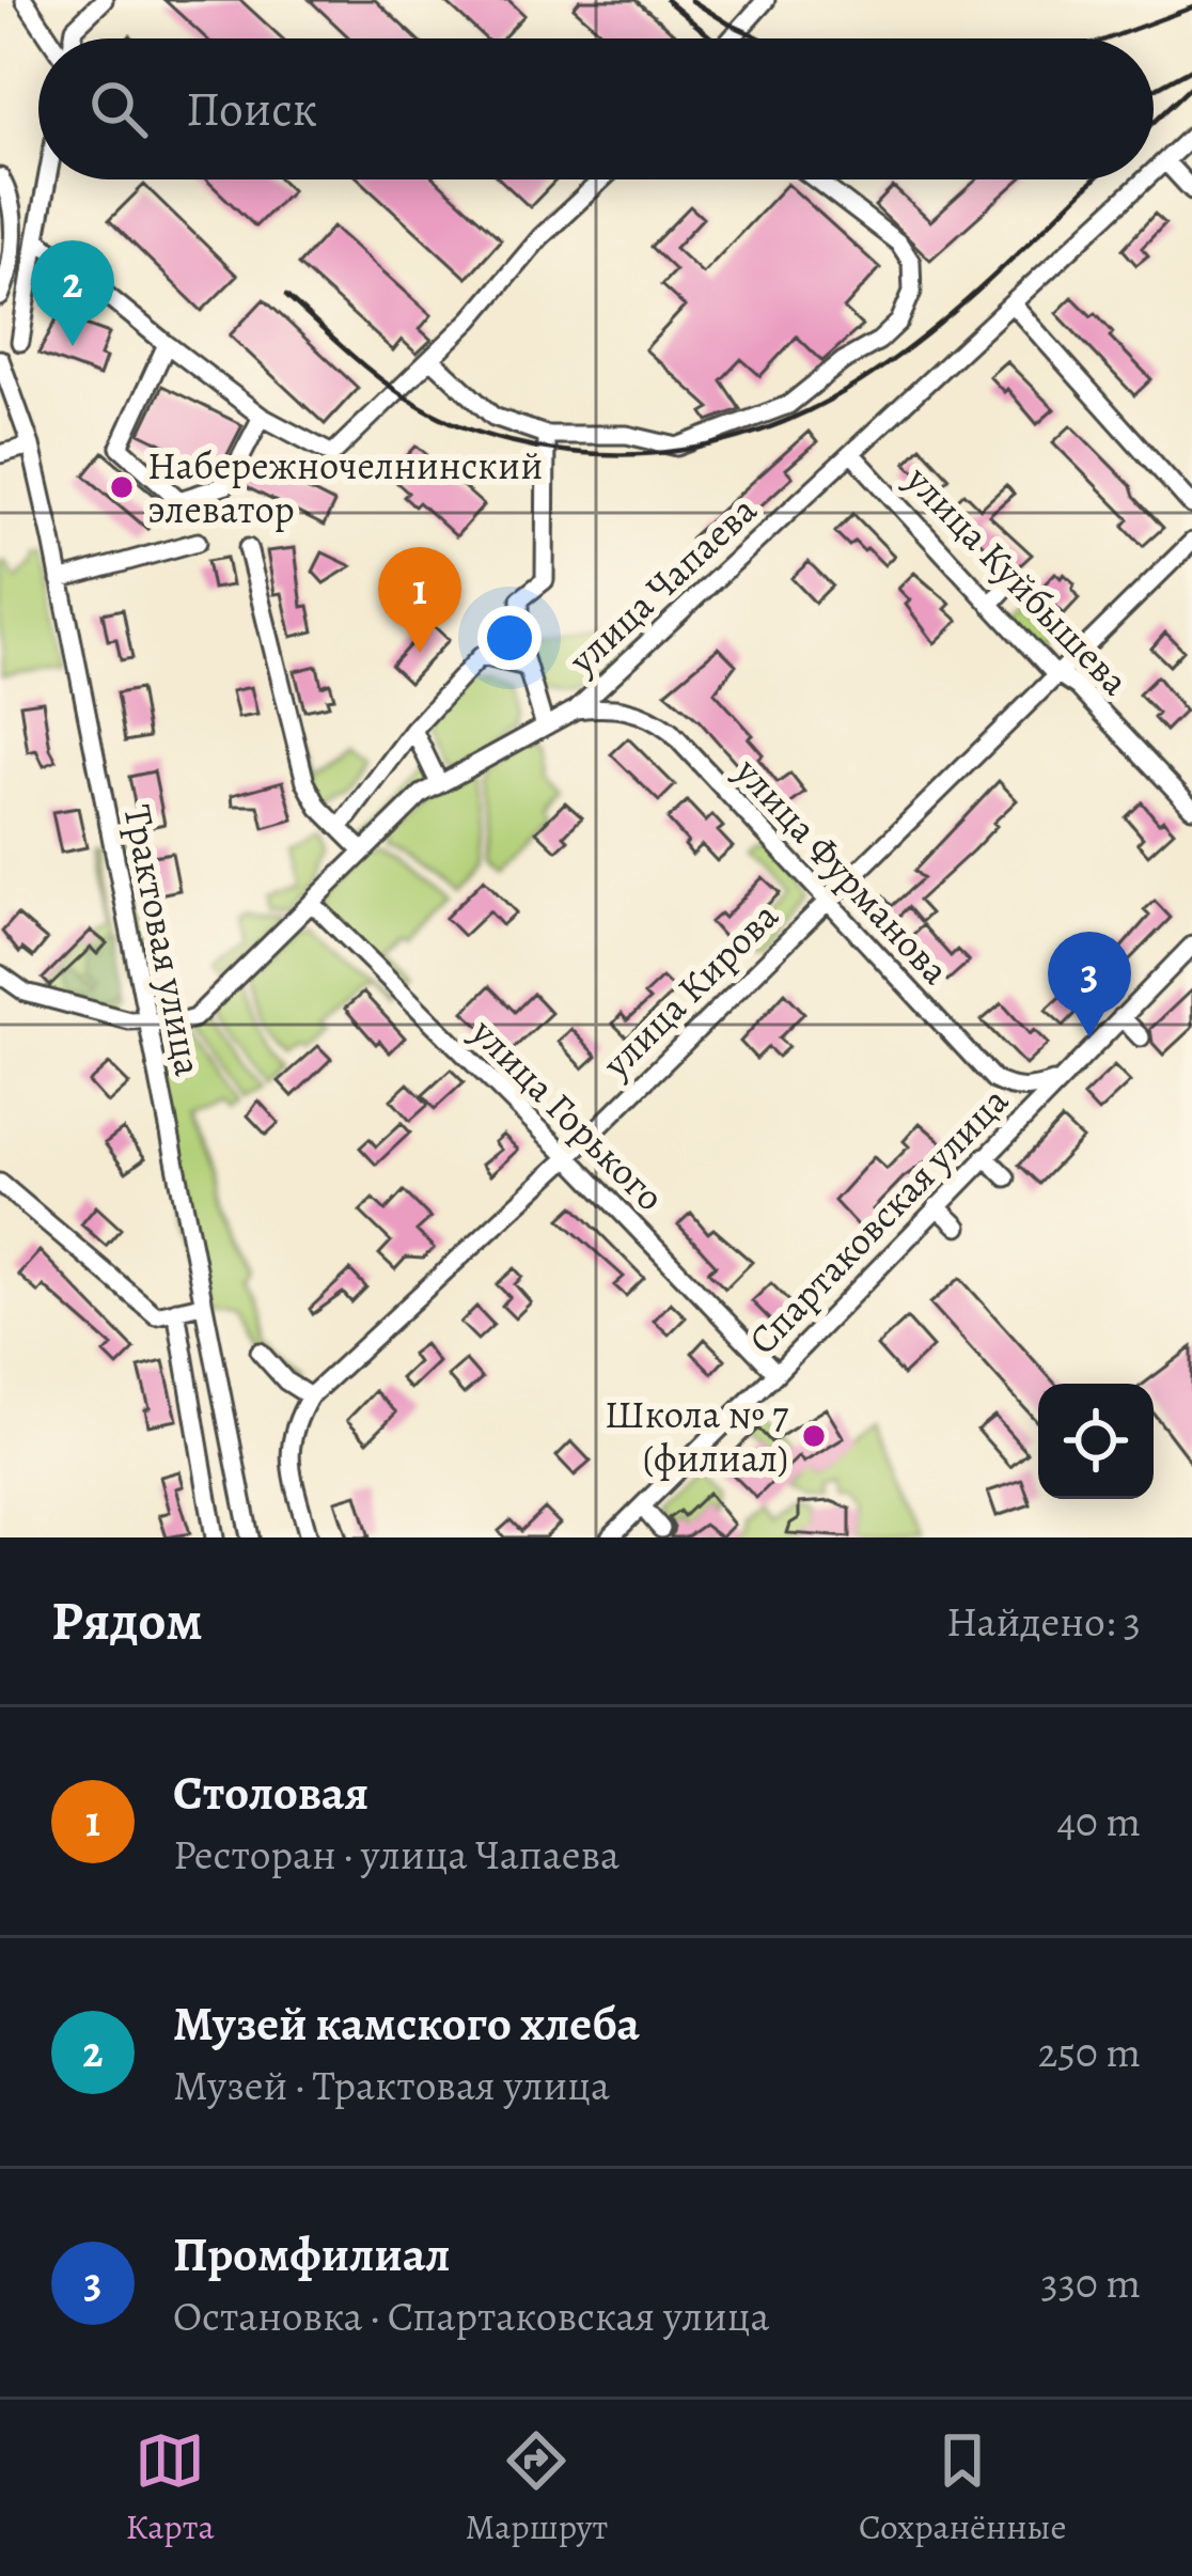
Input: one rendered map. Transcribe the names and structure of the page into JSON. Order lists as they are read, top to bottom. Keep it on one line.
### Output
{"streets":{"street":["улица Куйбышева","улица Чапаева","улица Фурманова","Трактовая улица","улица Кирова","улица Горького","Спартаковская улица"]},"crossings":[["улица Куйбышева","улица Чапаева"],["улица Куйбышева","улица Кирова"],["улица Чапаева","улица Фурманова"],["улица Чапаева","Трактовая улица"],["улица Чапаева","улица Горького"],["улица Фурманова","улица Кирова"],["улица Фурманова","Спартаковская улица"],["улица Кирова","улица Горького"],["улица Горького","Спартаковская улица"]],"places":["Набережночелнинский элеватор","Школа № 7 (филиал)"],"page":{"search":"Поиск","pins":["2","1","3"],"heading":["Рядом","Найдено: 3"],"list":[{"mark":"1","name":"Столовая","note":"Ресторан · улица Чапаева","value":"40 m"},{"mark":"2","name":"Музей камского хлеба","note":"Музей · Трактовая улица","value":"250 m"},{"mark":"3","name":"Промфилиал","note":"Остановка · Спартаковская улица","value":"330 m"}],"nav":["Карта","Маршрут","Сохранённые"]}}
